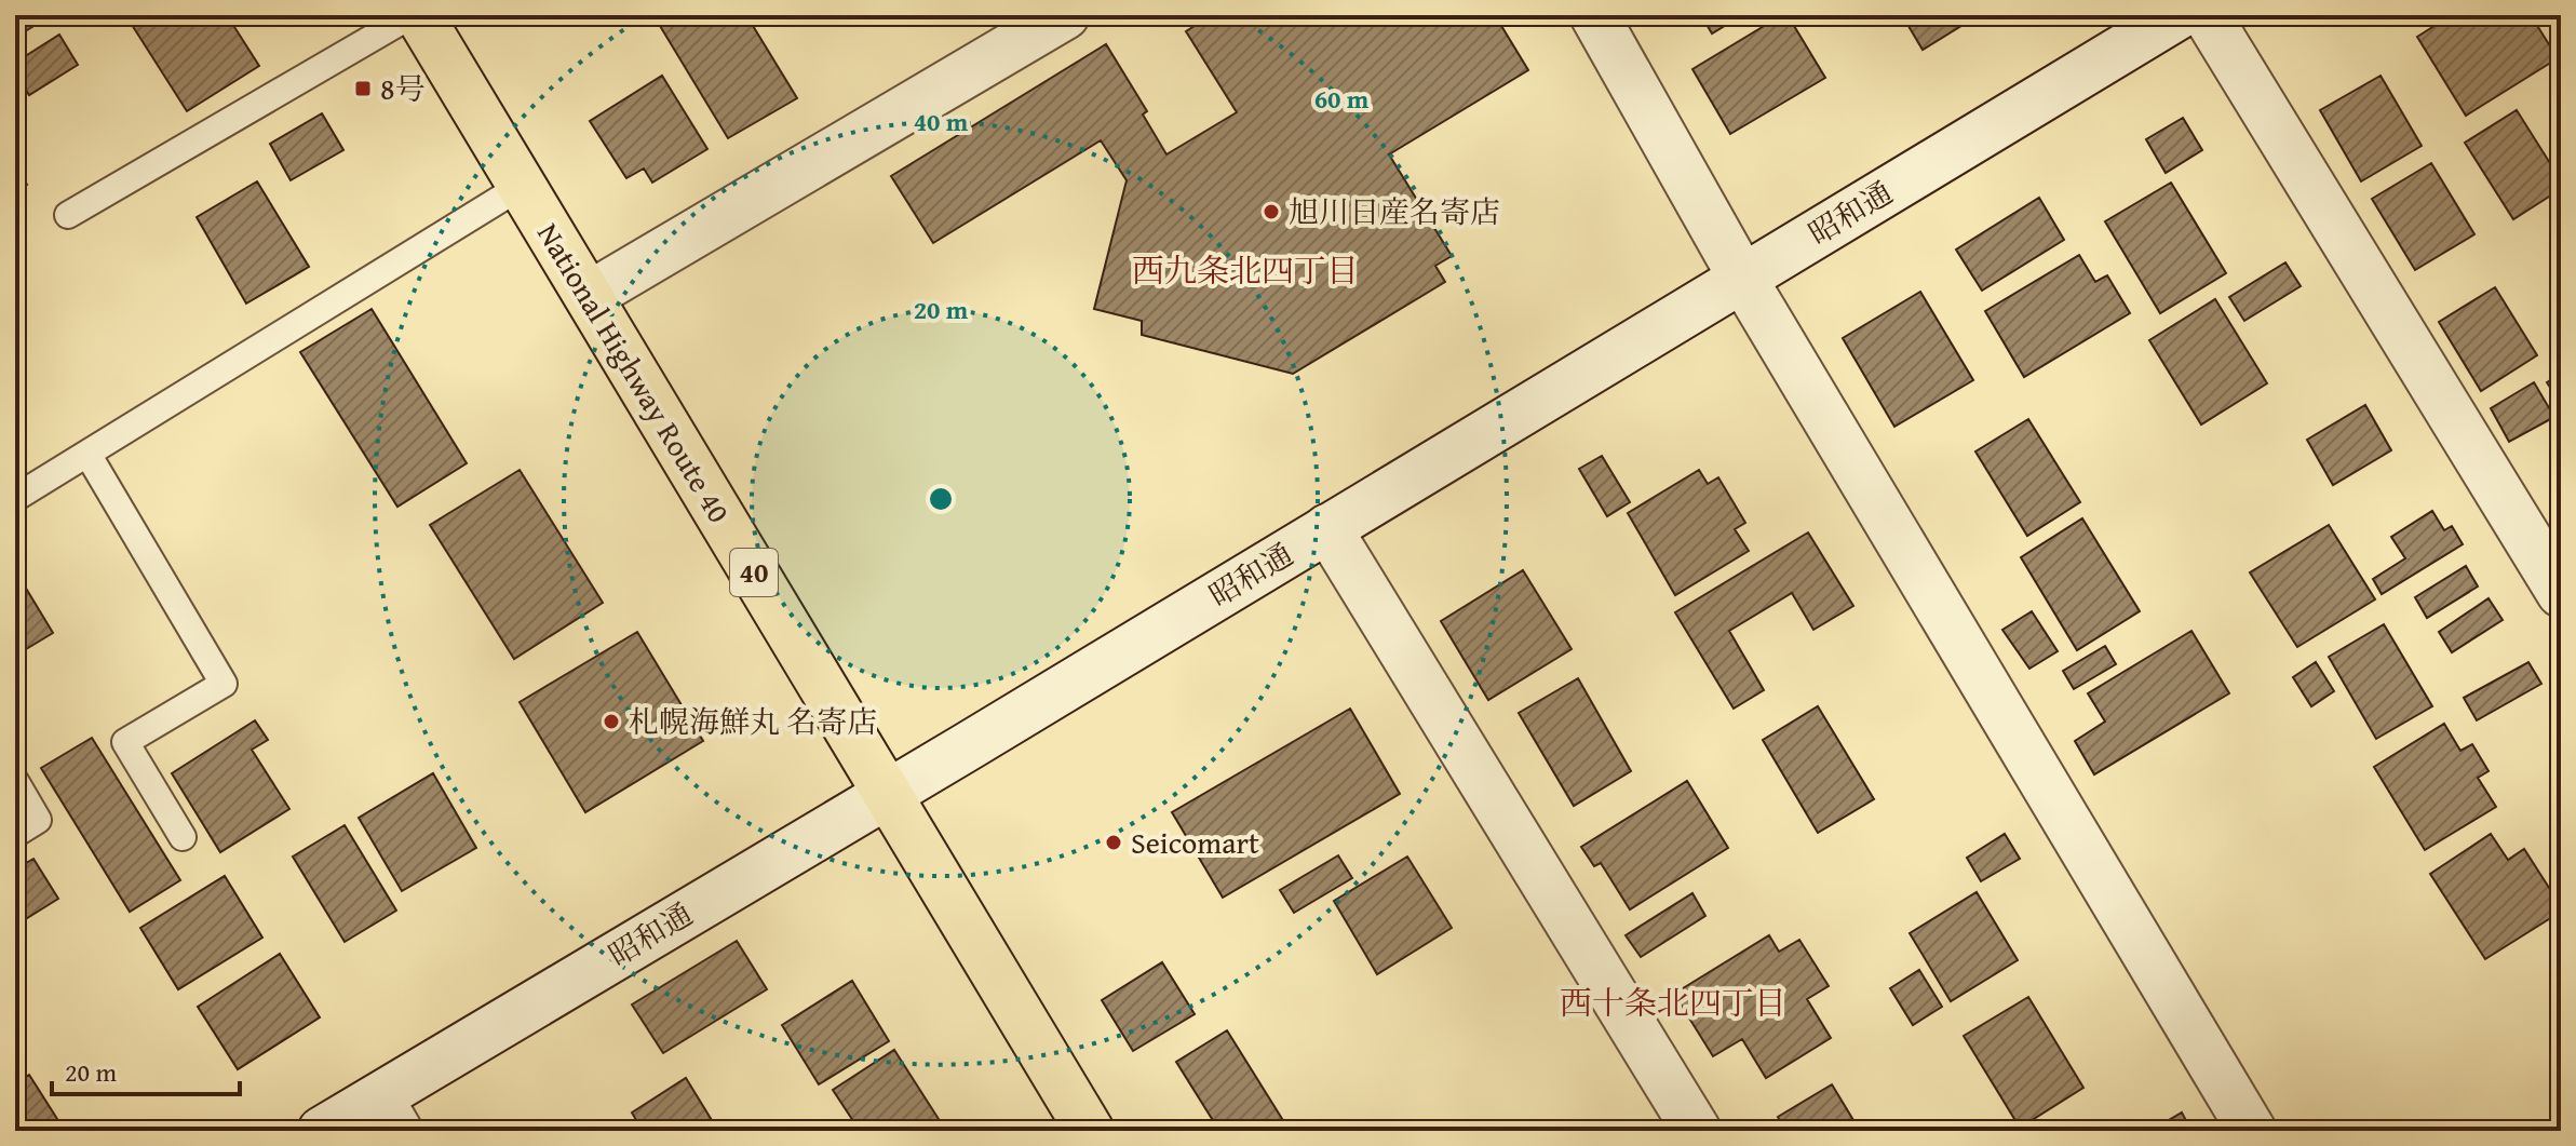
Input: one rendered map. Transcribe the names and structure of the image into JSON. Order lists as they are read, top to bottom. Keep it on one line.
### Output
{"streets":{"highway":["National Highway Route 40","40"],"street":["昭和通"]},"crossings":[["昭和通","National Highway Route 40"]],"districts":["西九条北四丁目","西十条北四丁目"],"places":{"transit":["8号"],"other":["旭川日産名寄店","札幌海鮮丸 名寄店","Seicomart"]},"scale_bar":"20 m","rings":["60 m","40 m","20 m"]}
